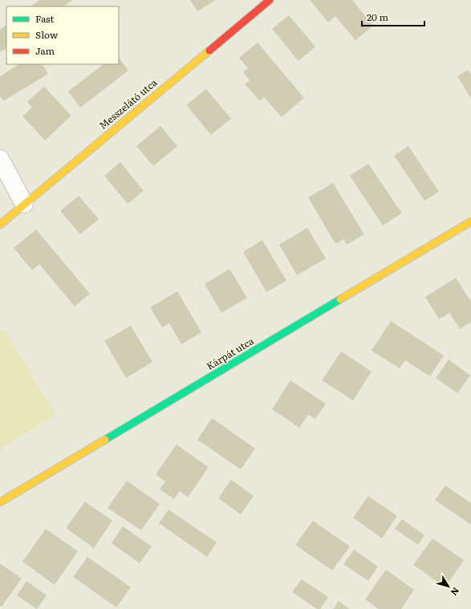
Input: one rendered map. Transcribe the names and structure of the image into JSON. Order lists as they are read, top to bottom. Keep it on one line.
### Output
{"streets":{"street":["Messzelátó utca","Kárpát utca"]},"legend":["Fast","Slow","Jam"],"scale_bar":"20 m","north":"bottom right"}
